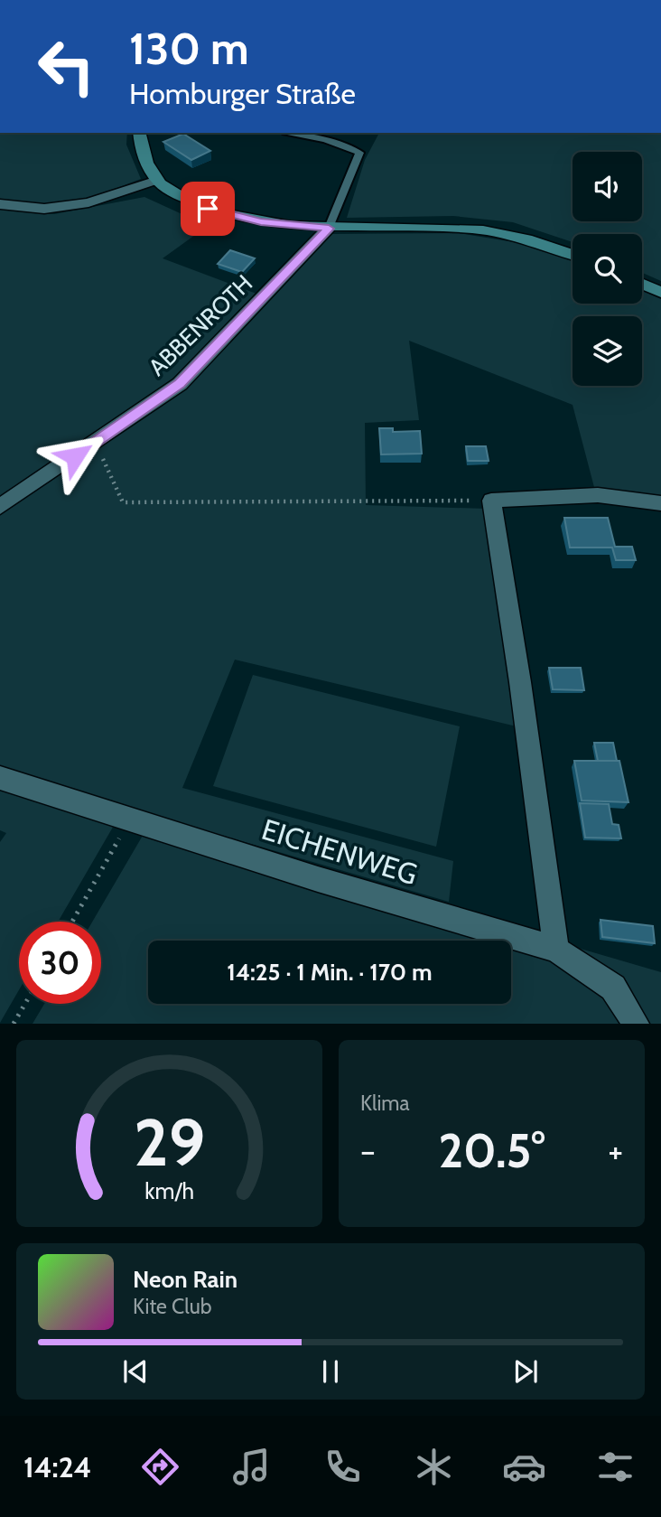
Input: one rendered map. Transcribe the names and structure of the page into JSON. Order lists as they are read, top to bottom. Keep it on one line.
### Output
{"streets":{"street":["ABBENROTH","EICHENWEG"]},"page":{"turn":["130 m","Homburger Straße"],"limit":"30","trip":"14:25 · 1 Min. · 170 m","tile":"Klima","heat":["−","20.5°","+"],"song":["Neon Rain","Kite Club"],"tabs":"14:24","gauge":["29","km/h"]}}
